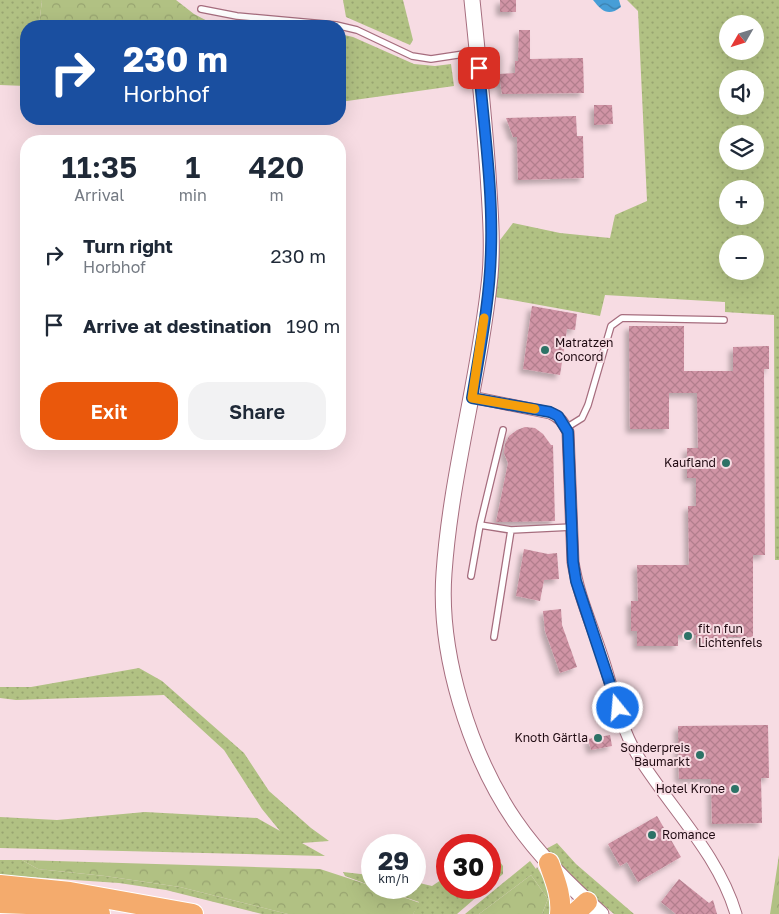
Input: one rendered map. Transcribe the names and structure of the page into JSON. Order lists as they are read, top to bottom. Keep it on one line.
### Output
{"places":["Matratzen Concord","Kaufland","fit n fun Lichtenfels","Knoth Gärtla","Sonderpreis Baumarkt","Hotel Krone","Romance"],"north":"bottom left","page":{"map_buttons":["+","−"],"turn":["230 m","Horbhof"],"eta":["11:35","Arrival","1","min","420","m"],"list":[{"name":"Turn right","note":"Horbhof","value":"230 m"},{"name":"Arrive at destination","value":"190 m"}],"buttons":["Exit","Share"],"speed":"29 km/h","limit":"30"}}
